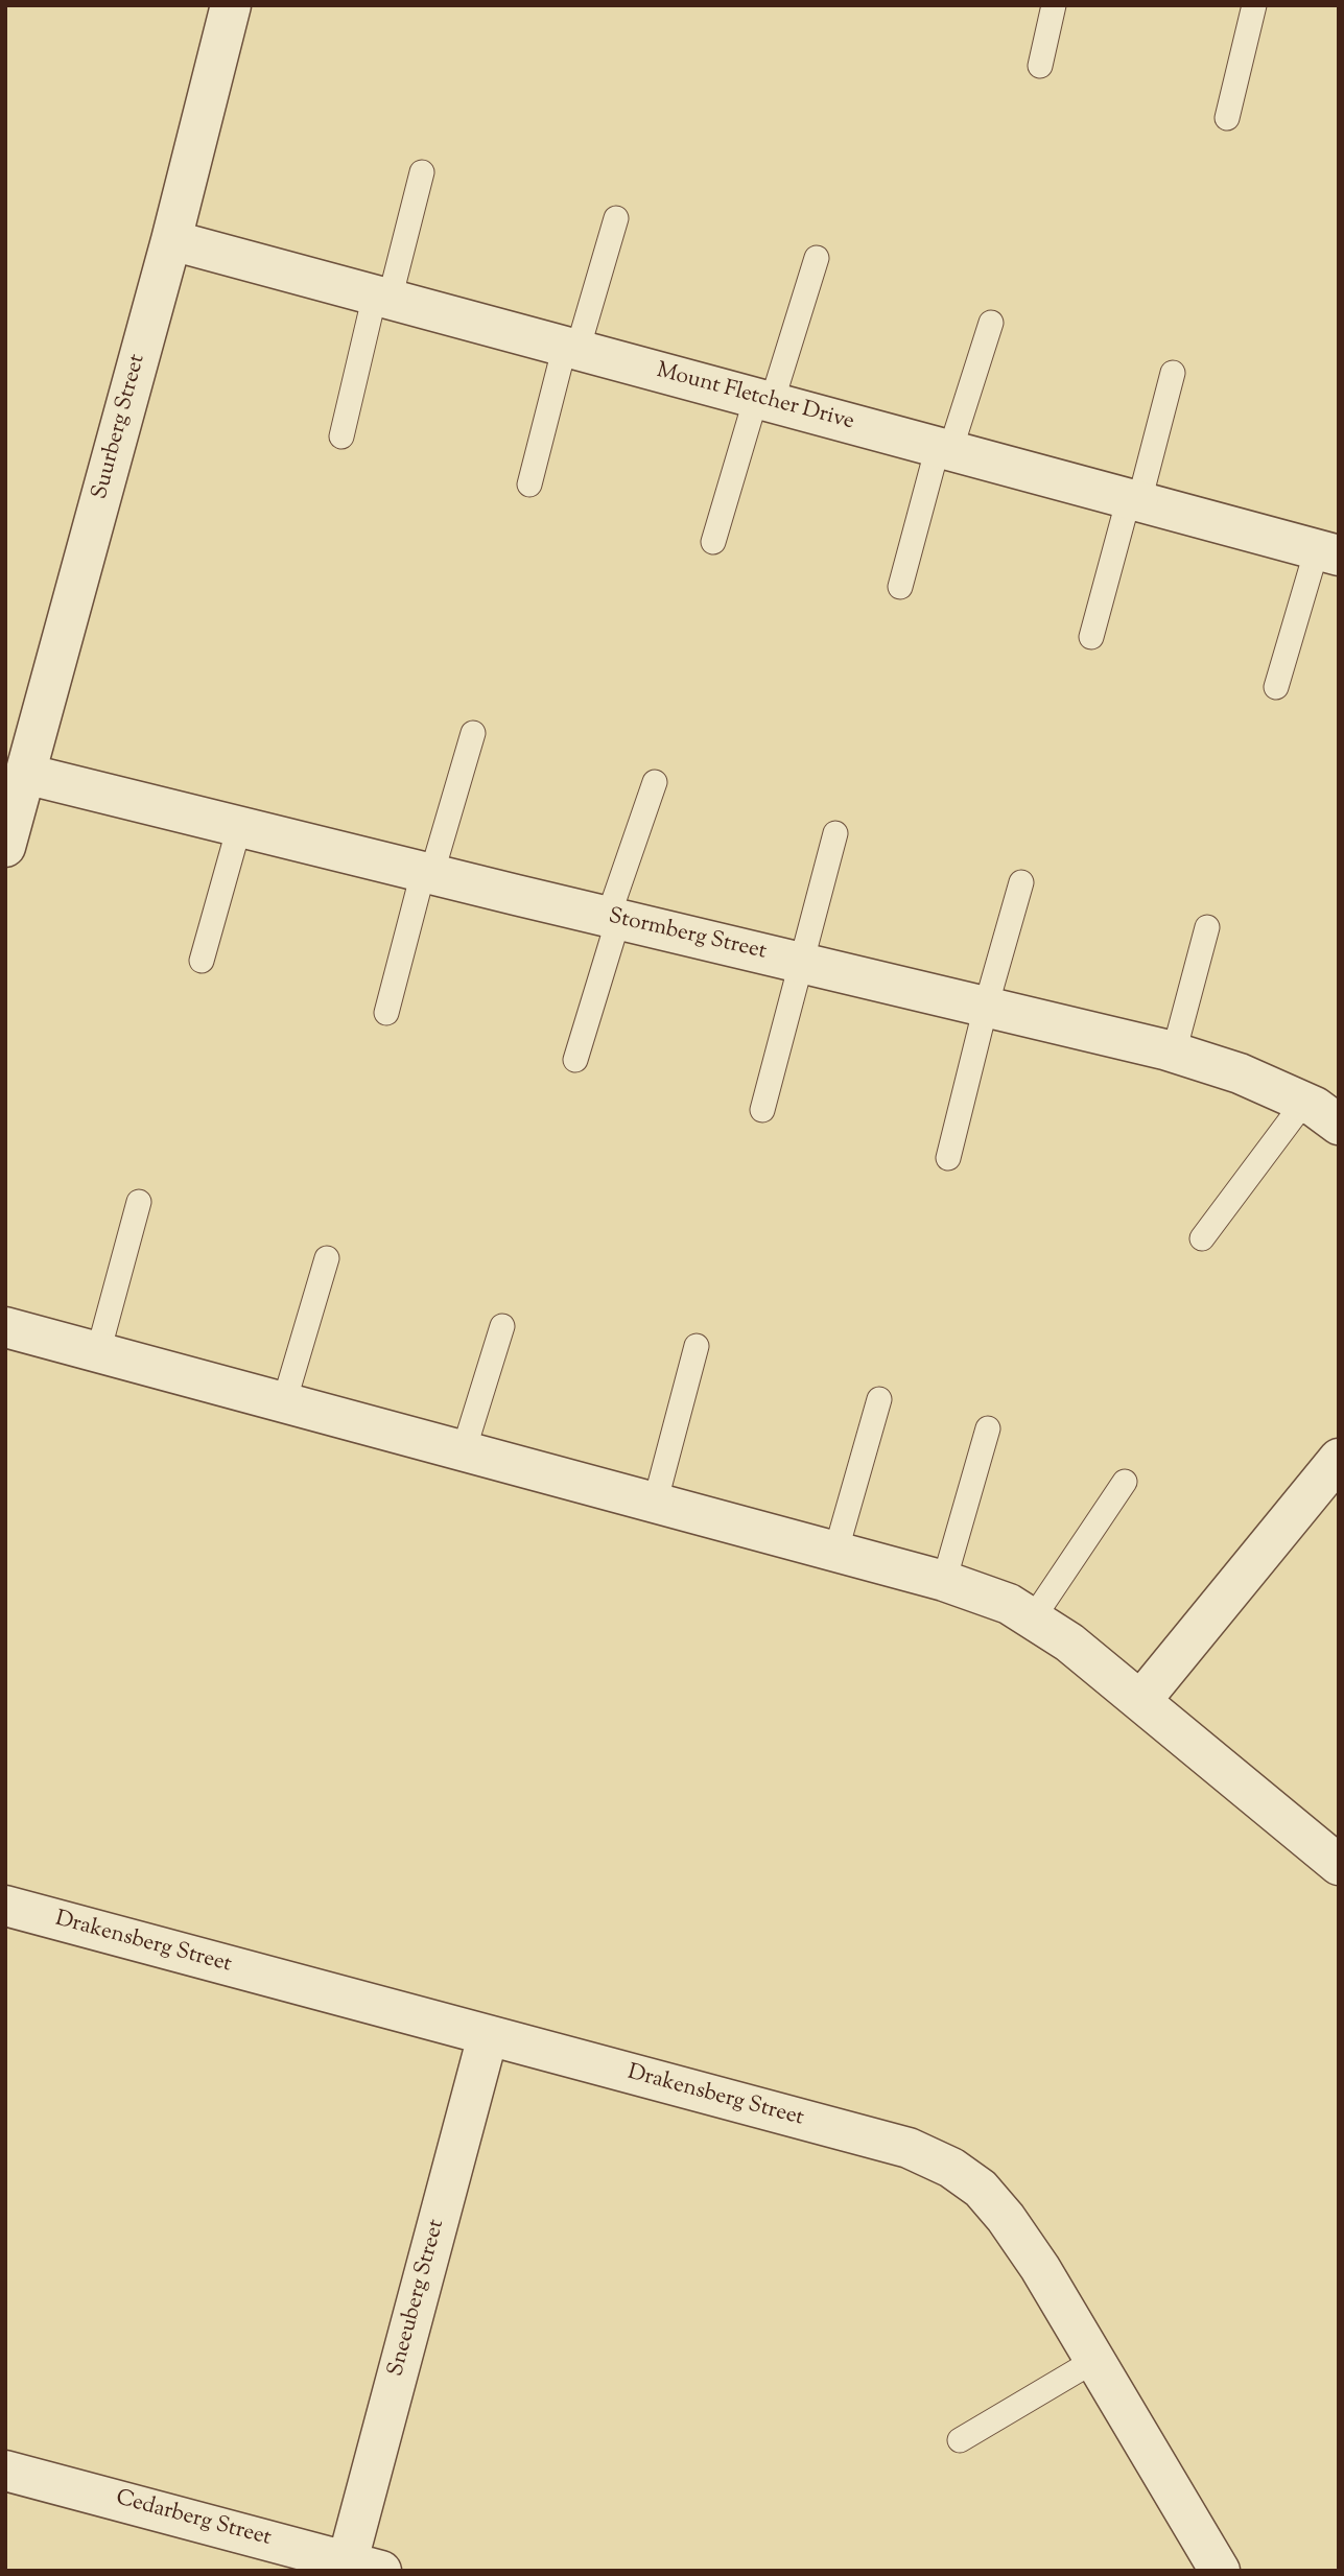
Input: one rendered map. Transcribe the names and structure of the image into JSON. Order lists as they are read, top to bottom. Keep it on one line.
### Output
{"streets":{"street":["Mount Fletcher Drive","Suurberg Street","Stormberg Street","Drakensberg Street","Sneeuberg Street","Cedarberg Street"]},"crossings":[["Mount Fletcher Drive","Suurberg Street"],["Suurberg Street","Stormberg Street"],["Drakensberg Street","Sneeuberg Street"],["Sneeuberg Street","Cedarberg Street"]]}
